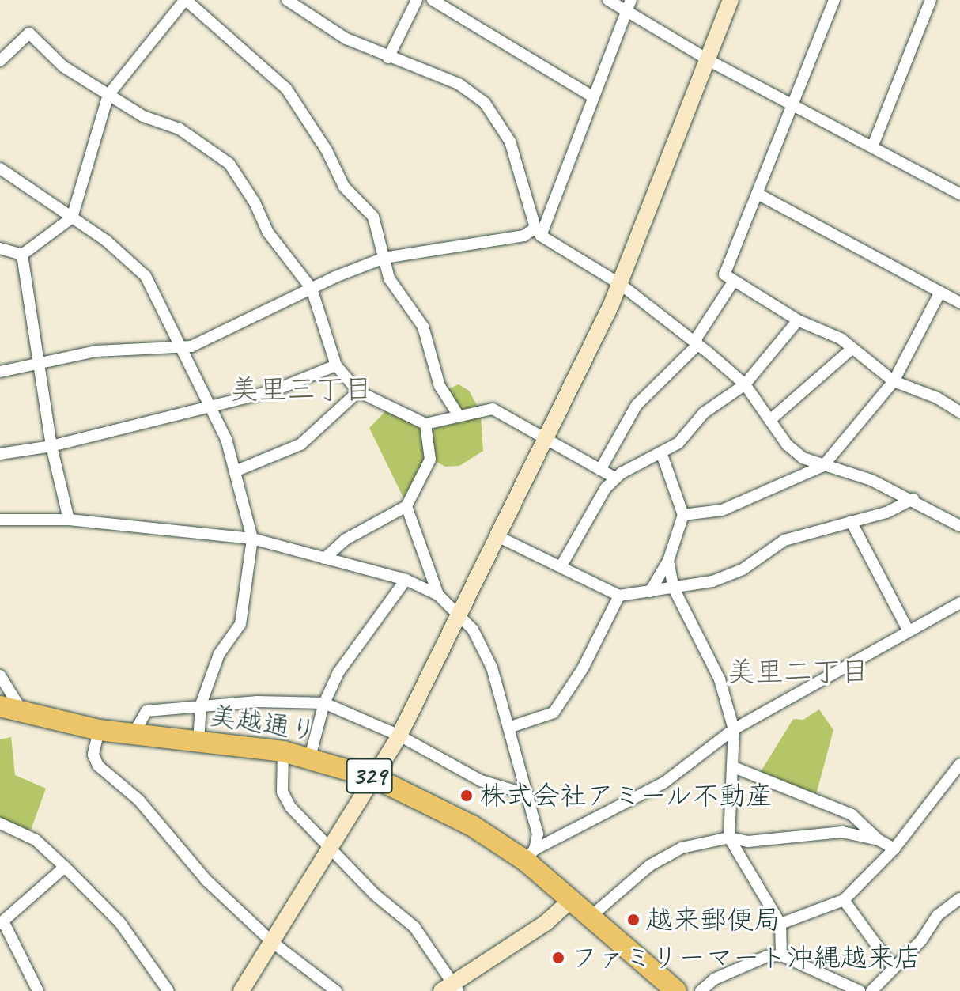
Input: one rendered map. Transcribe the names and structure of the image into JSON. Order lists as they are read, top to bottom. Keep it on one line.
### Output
{"streets":{"highway":["美越通り","329"]},"districts":["美里三丁目","美里二丁目"],"places":["株式会社アミール不動産","越来郵便局","ファミリーマート沖縄越来店"]}
